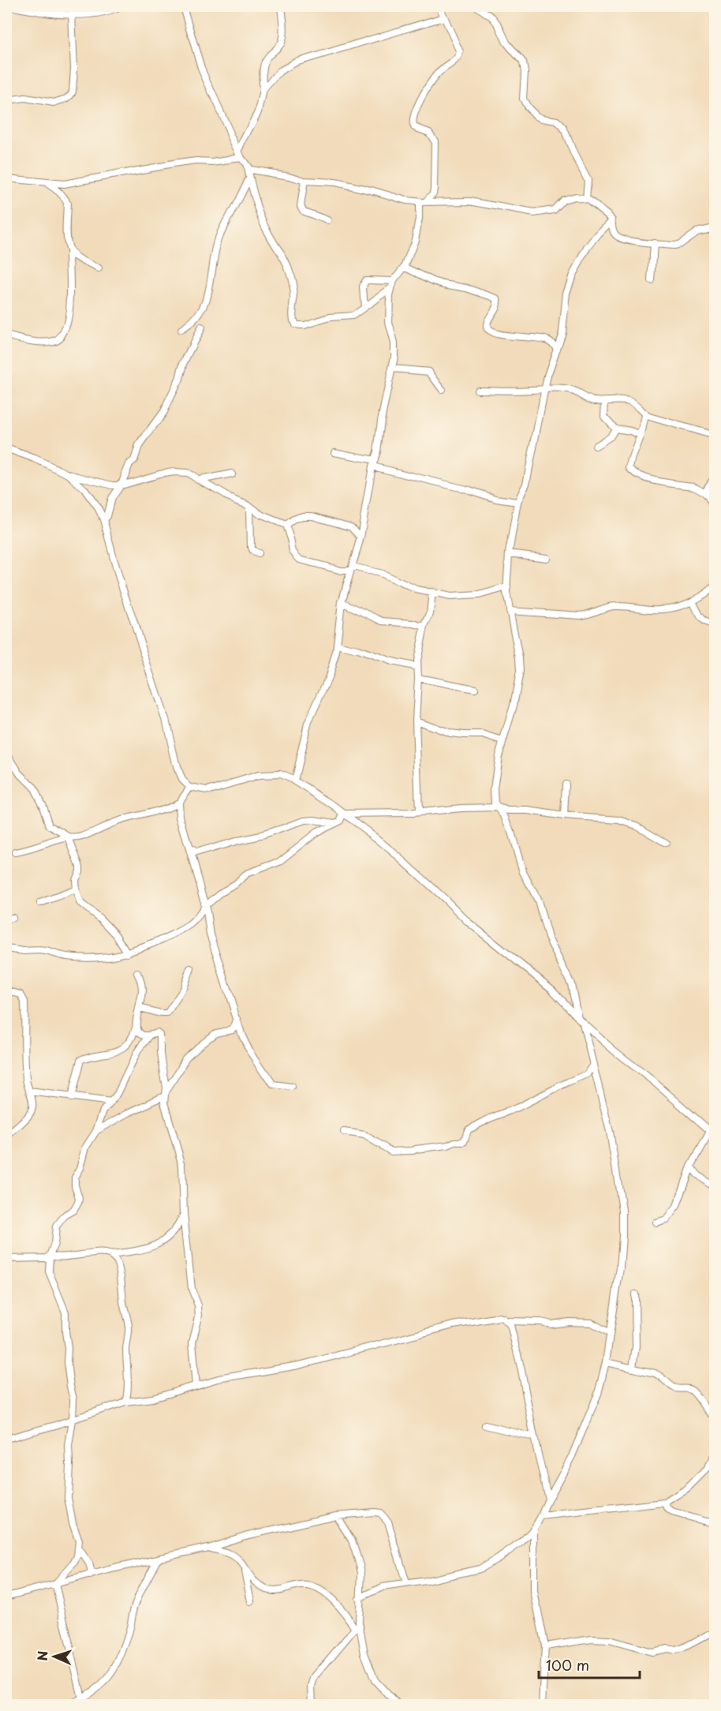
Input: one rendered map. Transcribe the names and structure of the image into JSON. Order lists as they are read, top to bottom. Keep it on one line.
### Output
{"scale_bar":"100 m","north":"left"}
